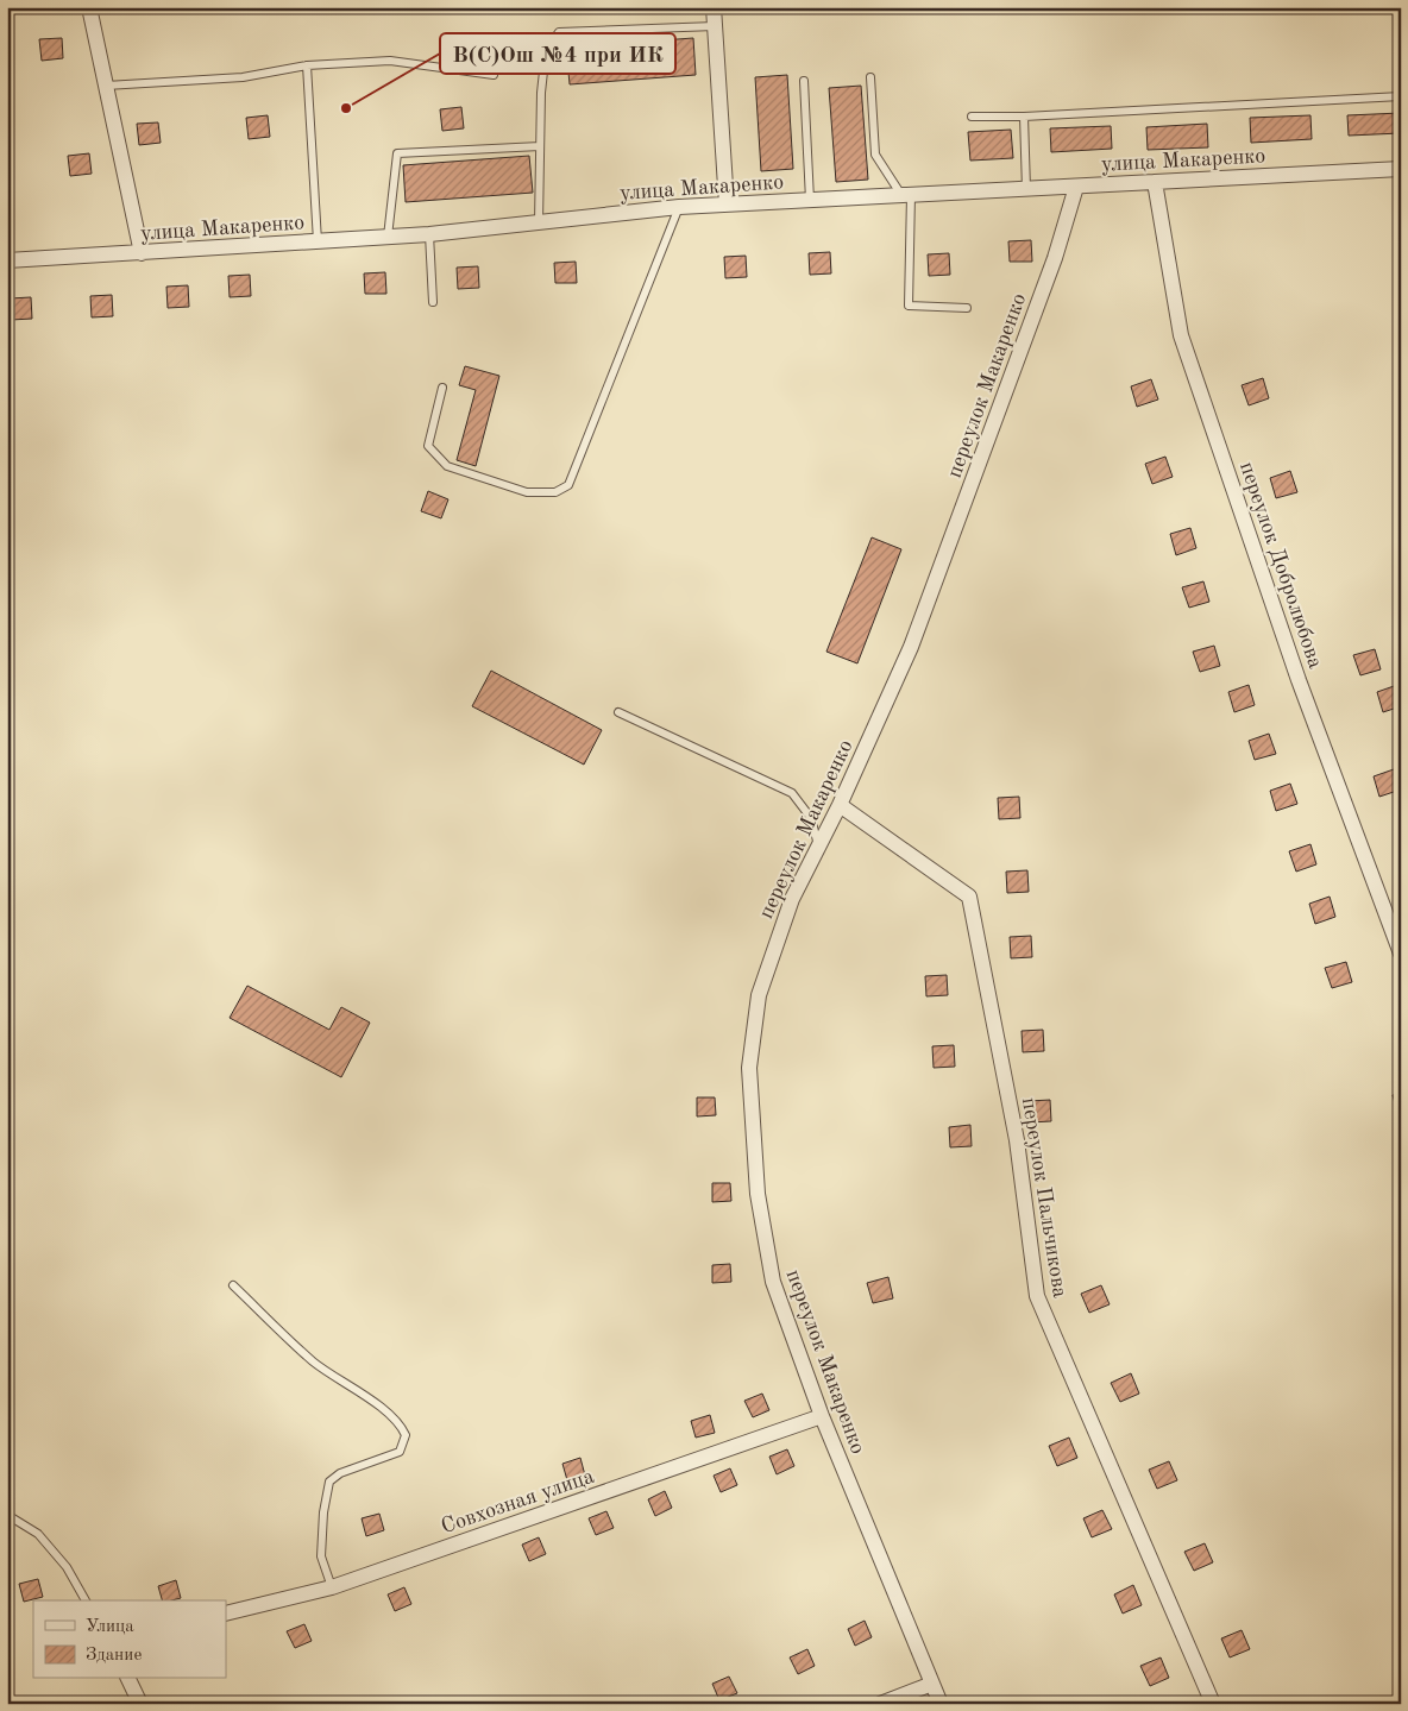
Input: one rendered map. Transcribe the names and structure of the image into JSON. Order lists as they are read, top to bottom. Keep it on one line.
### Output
{"streets":{"street":["улица Макаренко","переулок Макаренко","переулок Добролюбова","переулок Пальчикова","Совхозная улица"]},"crossings":[["улица Макаренко","переулок Макаренко"],["улица Макаренко","переулок Добролюбова"],["переулок Макаренко","переулок Пальчикова"],["переулок Макаренко","Совхозная улица"]],"places":["В(С)Ош №4 при ИК"],"legend":["Улица","Здание"]}
